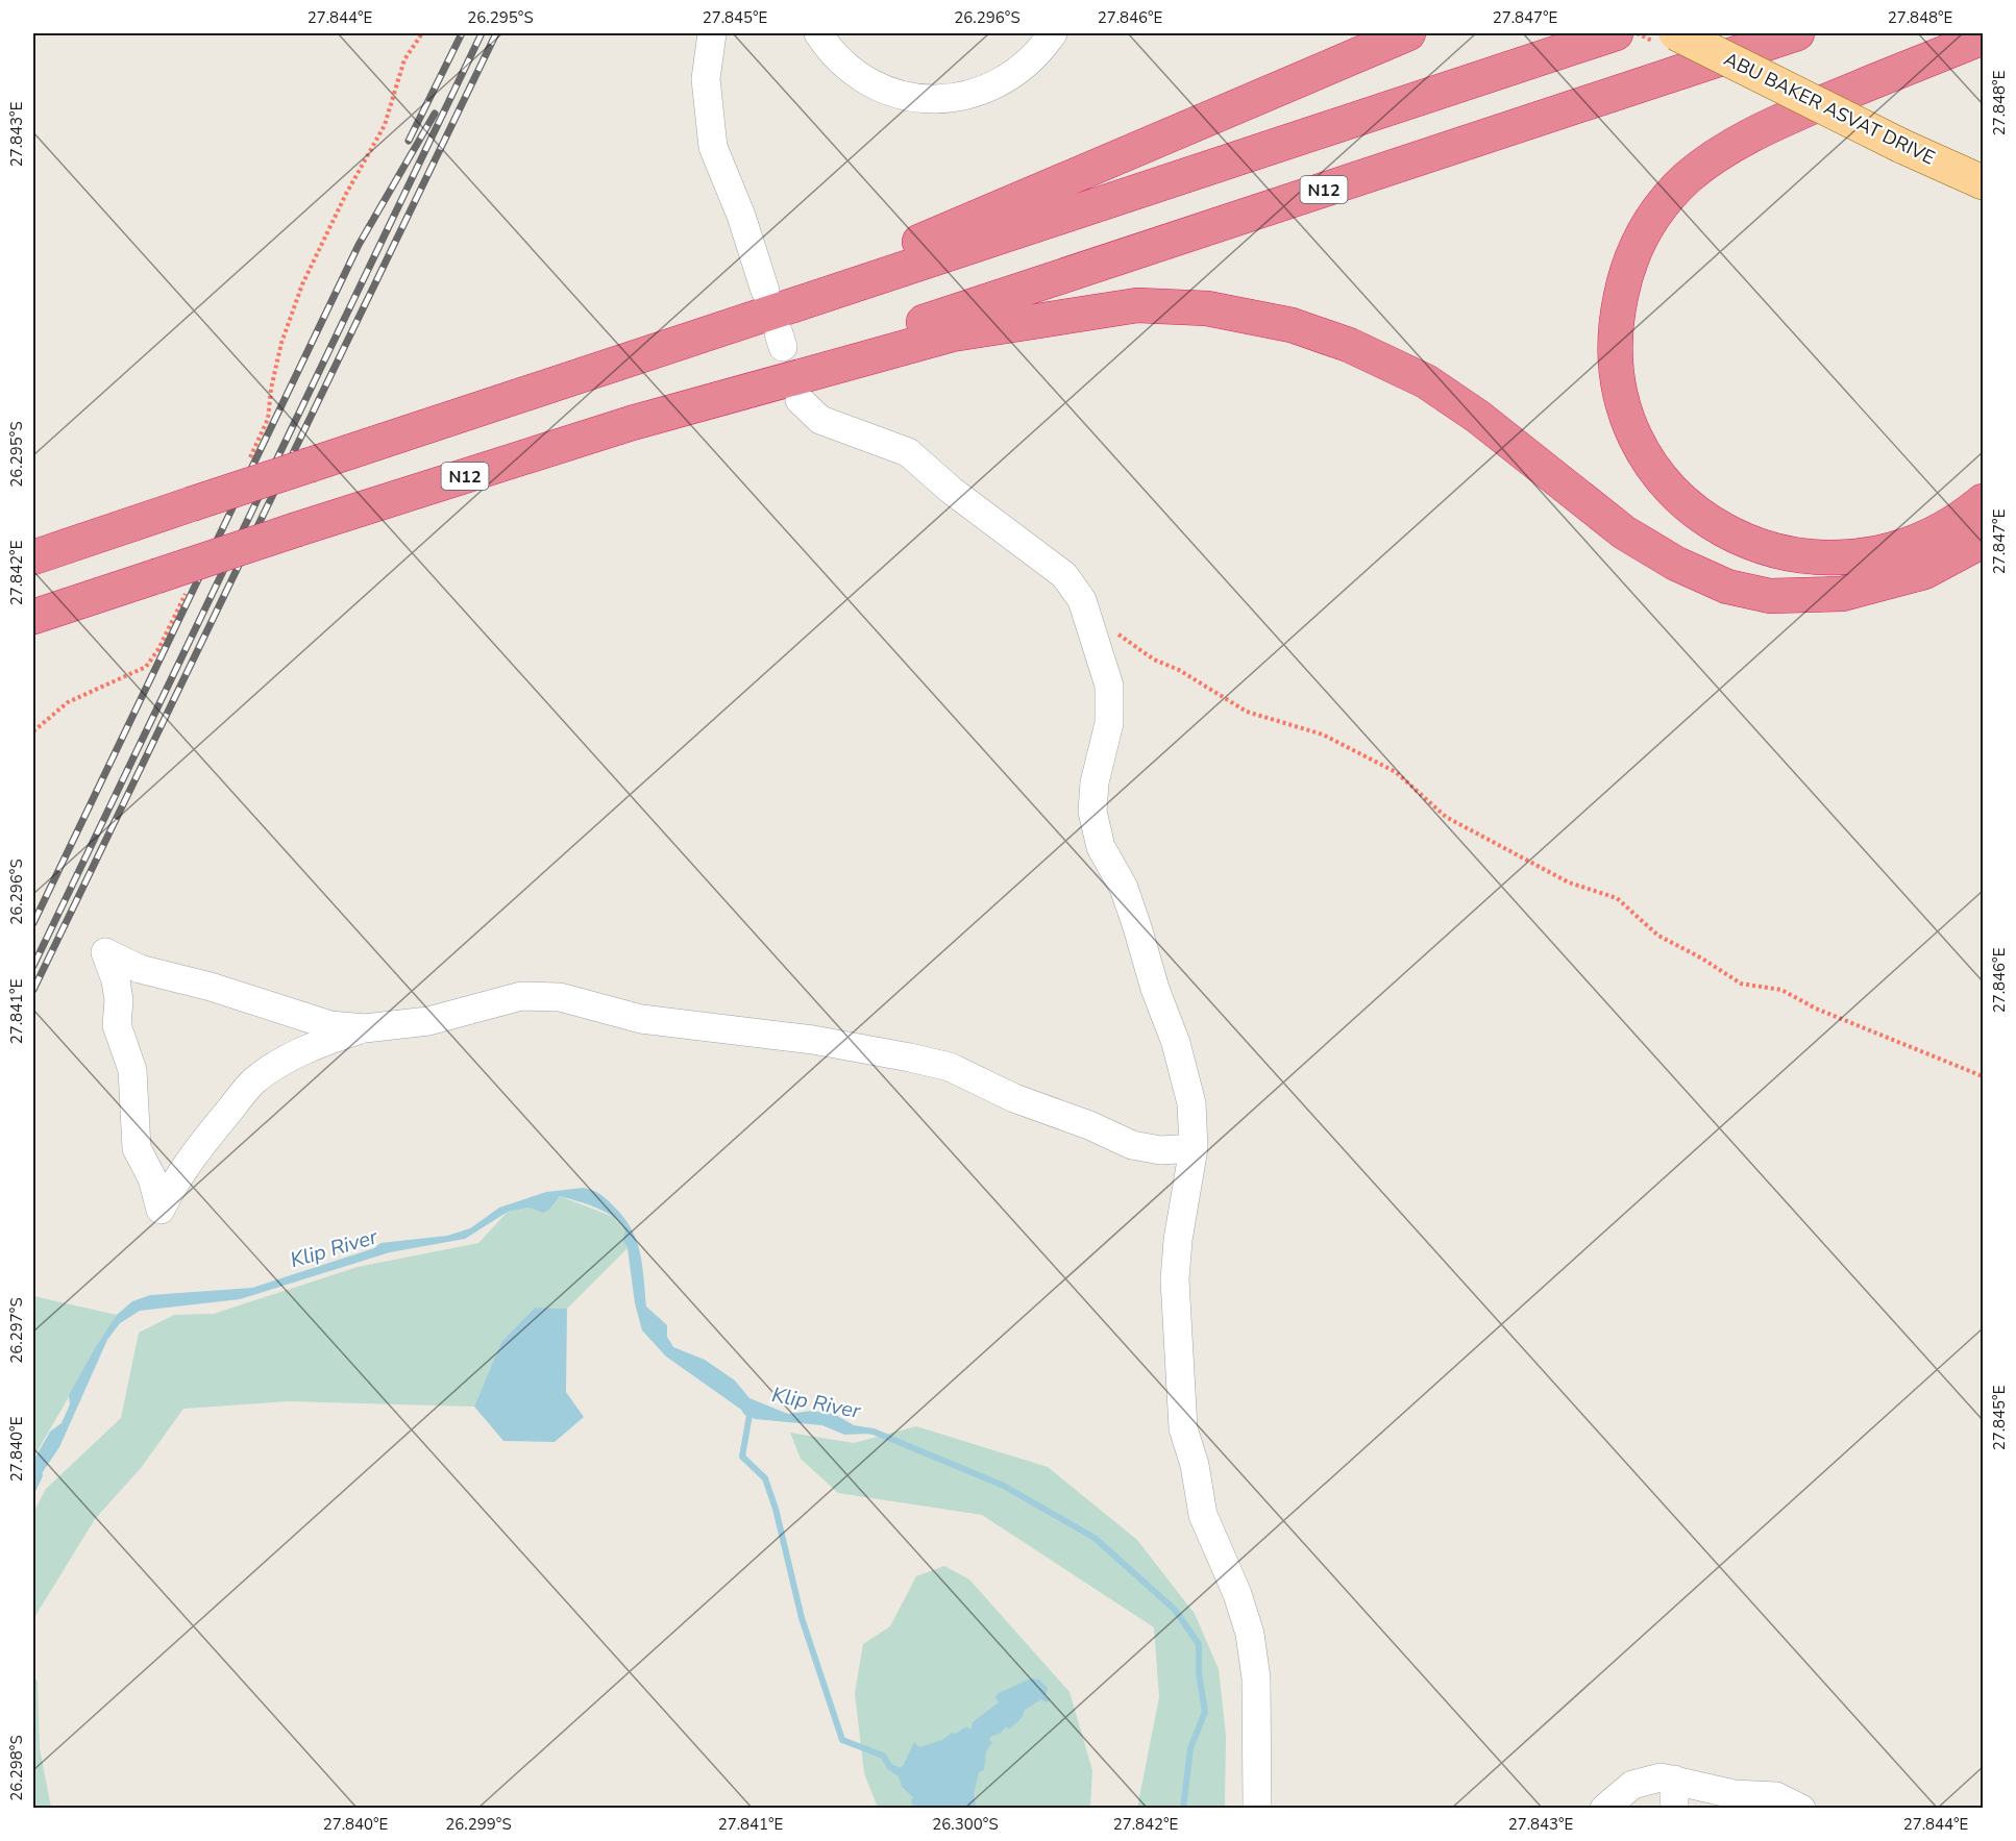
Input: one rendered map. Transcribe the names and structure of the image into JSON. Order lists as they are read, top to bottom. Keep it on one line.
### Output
{"streets":{"highway":["N12"],"main road":["ABU BAKER ASVAT DRIVE"]},"water":["Klip River"],"coordinates":["27.844°E","26.295°S","27.845°E","26.296°S","27.846°E","27.847°E","27.848°E","27.843°E","27.842°E","27.841°E","26.297°S","27.840°E","26.298°S","26.299°S","26.300°S"]}
